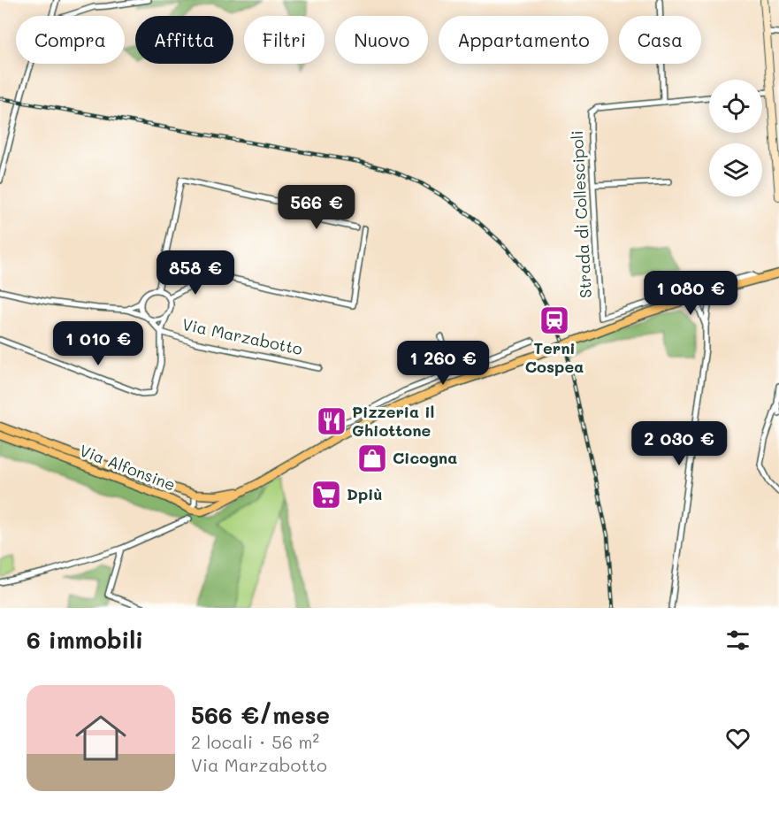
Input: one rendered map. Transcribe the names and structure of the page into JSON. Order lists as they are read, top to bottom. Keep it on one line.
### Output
{"streets":{"main road":["Via Alfonsine"],"street":["Strada di Collescipoli","Via Marzabotto"]},"crossings":[["Strada di Collescipoli","Via Alfonsine"]],"places":{"station":["Terni Cospea"],"restaurant":["Pizzeria il Ghiottone"],"shop":["Cicogna"],"supermarket":["Dpiù"]},"page":{"chip":["Compra","Affitta","Filtri","Nuovo","Appartamento","Casa"],"price":["566 €","858 €","1 080 €","1 010 €","1 260 €","2 030 €"],"heading":"6 immobili","list":[{"name":"566 €/mese","note":"2 locali · 56 m² · Via Marzabotto"}]}}
